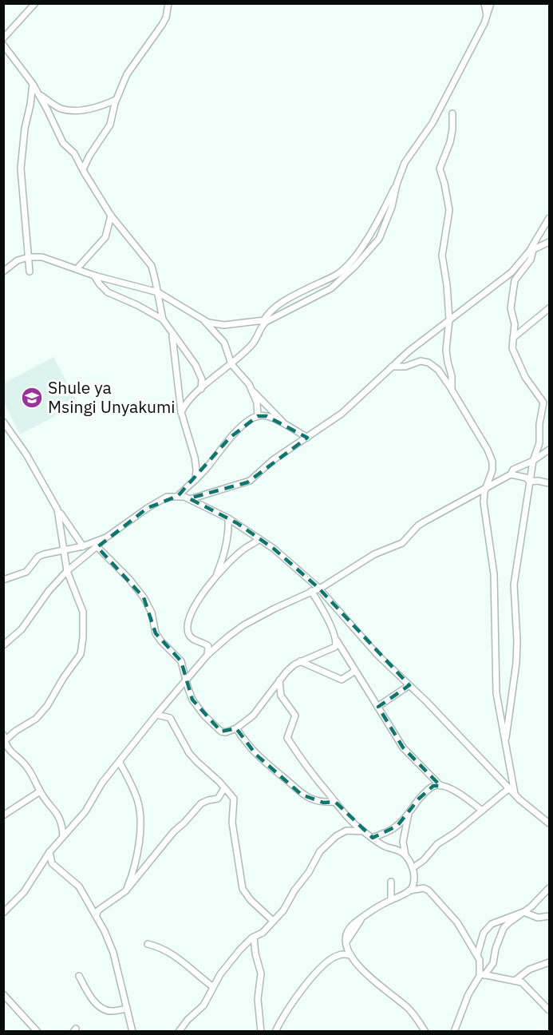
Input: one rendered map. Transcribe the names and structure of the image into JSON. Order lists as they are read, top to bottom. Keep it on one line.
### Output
{"places":{"school or university":["Shule ya Msingi Unyakumi"]}}
